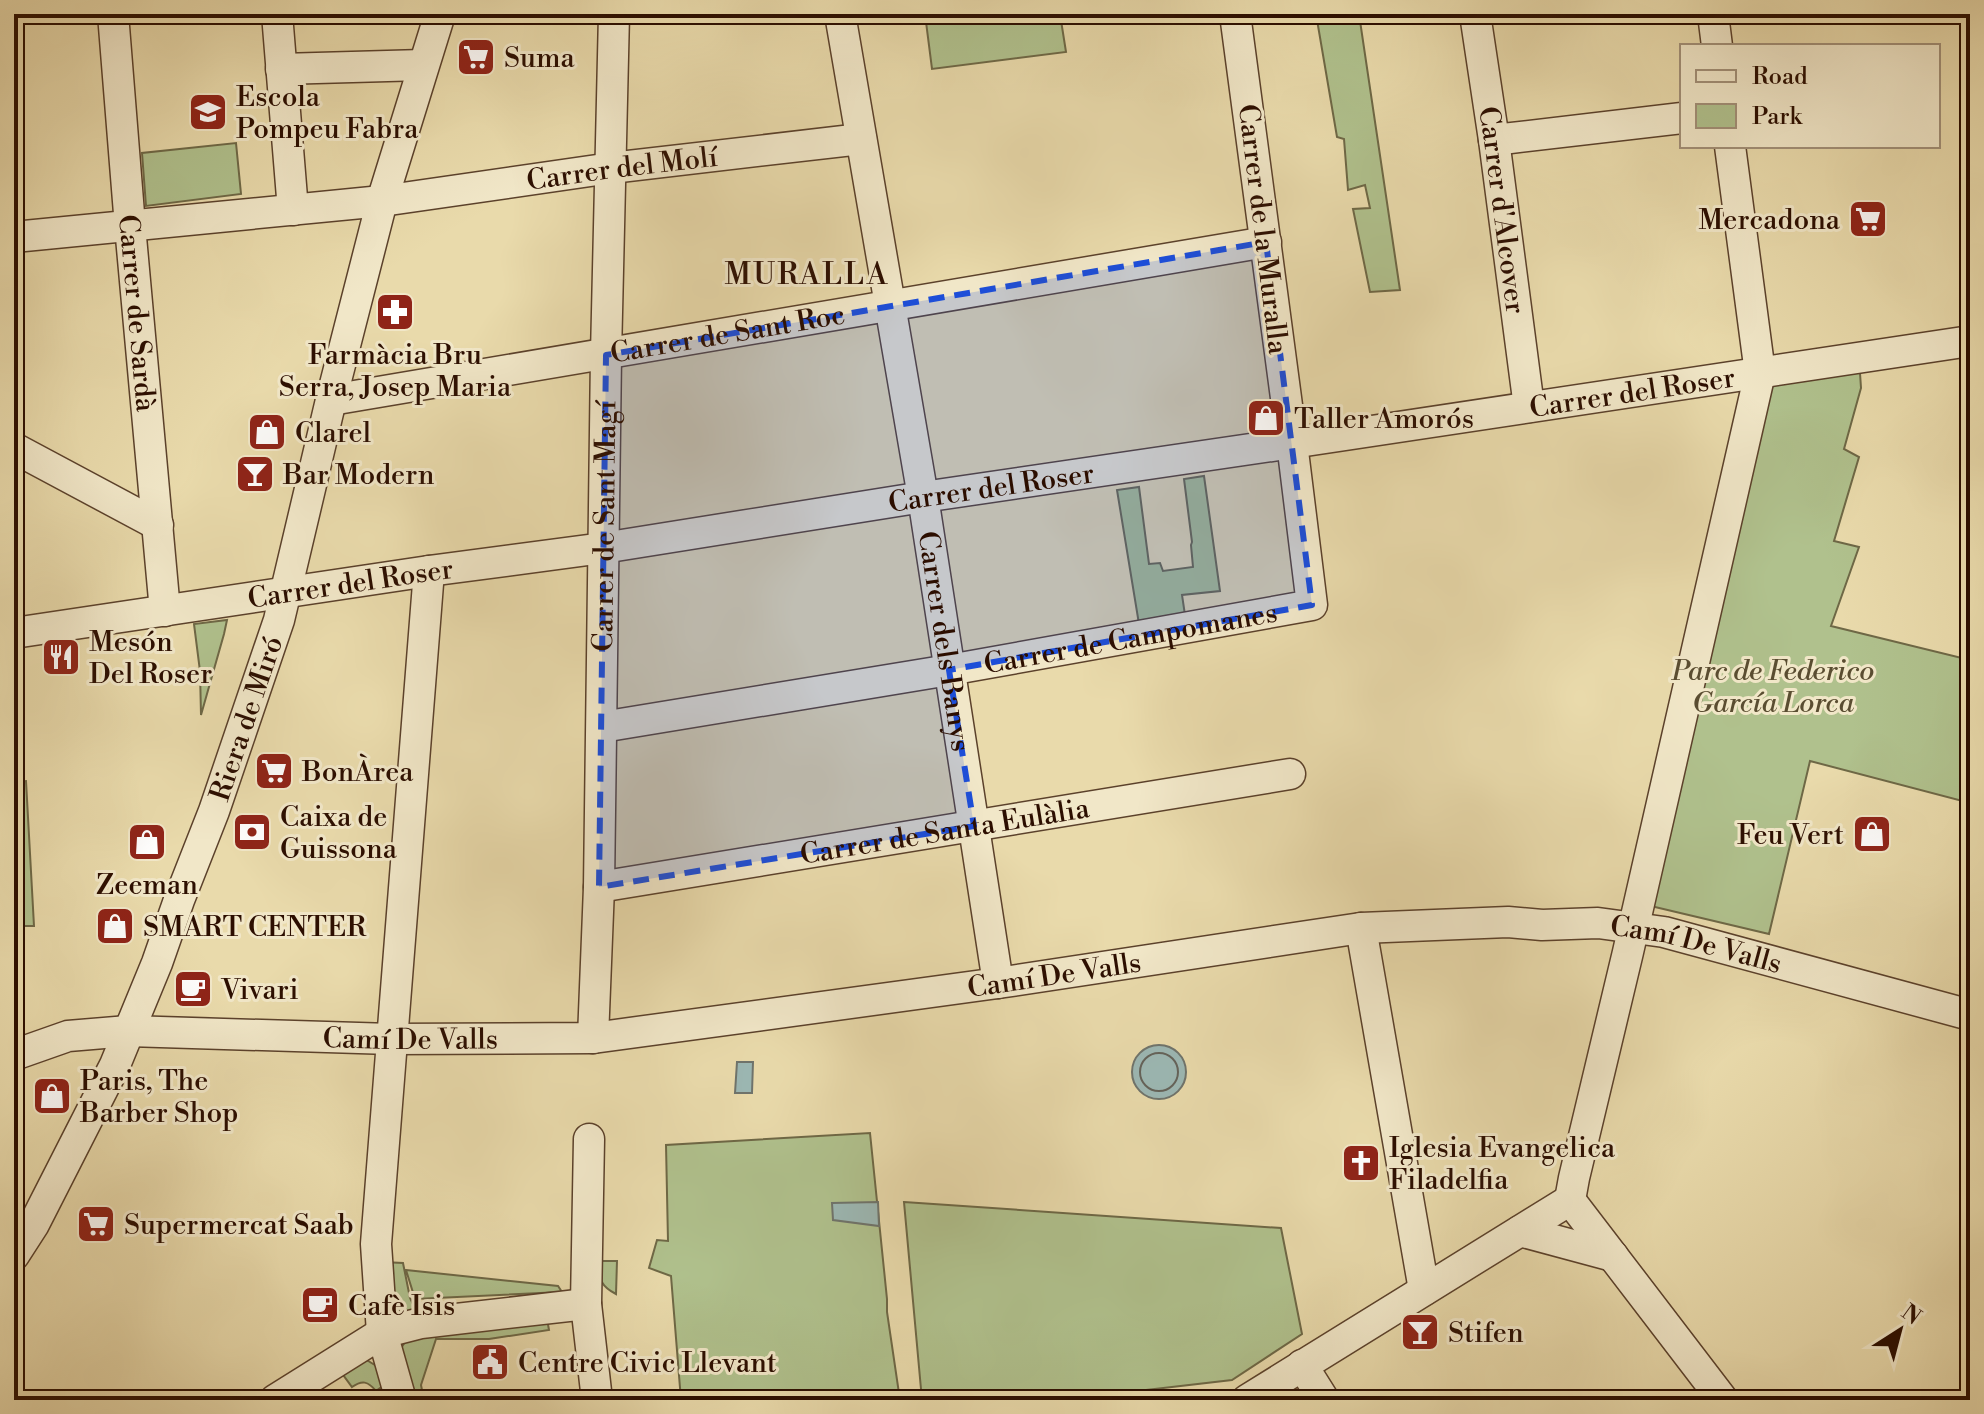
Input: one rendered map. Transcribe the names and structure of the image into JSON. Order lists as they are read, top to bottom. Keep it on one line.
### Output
{"streets":{"street":["Carrer del Molí","Carrer d'Alcover","Carrer de la Muralla","Carrer de Sardà","Carrer de Sant Roc","Carrer del Roser","Carrer de Sant Magí","Carrer de Campomanes","Carrer dels Banys","Riera de Miró","Carrer de Santa Eulàlia","Camí De Valls"]},"crossings":[["Carrer del Molí","Carrer de Sardà"],["Carrer del Molí","Carrer de Sant Magí"],["Carrer del Molí","Carrer dels Banys"],["Carrer del Molí","Riera de Miró"],["Carrer d'Alcover","Carrer del Roser"],["Carrer de la Muralla","Carrer de Sant Roc"],["Carrer de la Muralla","Carrer del Roser"],["Carrer de la Muralla","Carrer de Campomanes"],["Carrer de Sardà","Carrer del Roser"],["Carrer de Sant Roc","Carrer de Sant Magí"],["Carrer de Sant Roc","Carrer dels Banys"],["Carrer de Sant Roc","Riera de Miró"],["Carrer del Roser","Carrer de Sant Magí"],["Carrer del Roser","Carrer dels Banys"],["Carrer del Roser","Riera de Miró"],["Carrer de Sant Magí","Carrer de Campomanes"],["Carrer de Sant Magí","Carrer de Santa Eulàlia"],["Carrer de Sant Magí","Camí De Valls"],["Carrer de Campomanes","Carrer dels Banys"],["Carrer dels Banys","Carrer de Santa Eulàlia"],["Carrer dels Banys","Camí De Valls"],["Riera de Miró","Camí De Valls"]],"districts":["MURALLA"],"parks":["Parc de Federico García Lorca"],"places":{"supermarket":["Suma","Mercadona","BonÀrea","Supermercat Saab"],"school or university":["Escola Pompeu Fabra"],"pharmacy":["Farmàcia Bru Serra, Josep Maria"],"shop":["Taller Amorós","Clarel","Feu Vert","Zeeman","SMART CENTER","Paris, The Barber Shop"],"bar":["Bar Modern","Stifen"],"restaurant":["Mesón Del Roser"],"bank":["Caixa de Guissona"],"cafe":["Vivari","Cafè Isis"],"church":["Iglesia Evangelica Filadelfia"],"public building":["Centre Civic Llevant"]},"legend":["Road","Park"],"north":"top right"}
